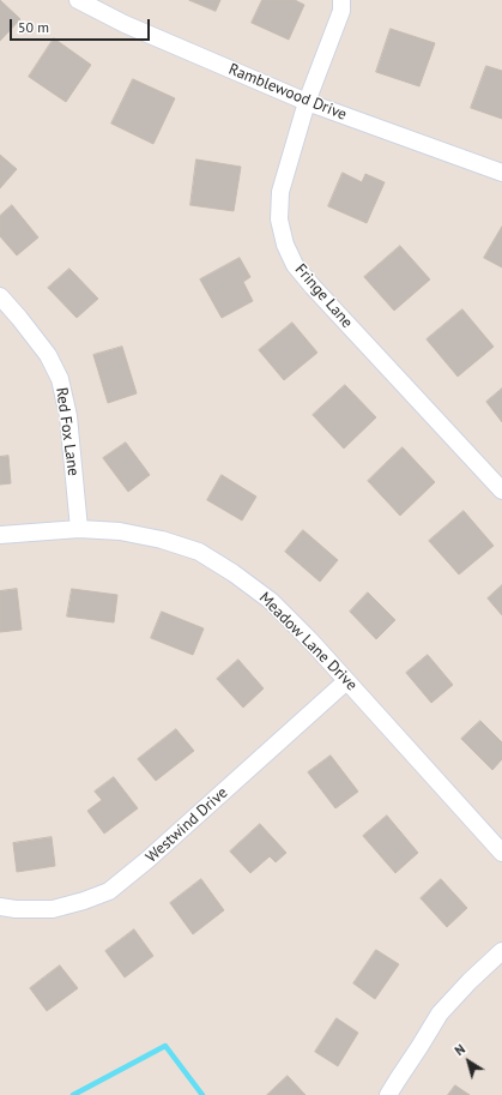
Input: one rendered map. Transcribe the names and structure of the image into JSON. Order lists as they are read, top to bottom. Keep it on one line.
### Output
{"streets":{"street":["Ramblewood Drive","Fringe Lane","Red Fox Lane","Meadow Lane Drive","Westwind Drive"]},"crossings":[["Ramblewood Drive","Fringe Lane"],["Red Fox Lane","Meadow Lane Drive"],["Meadow Lane Drive","Westwind Drive"]],"scale_bar":"50 m","north":"top left"}
